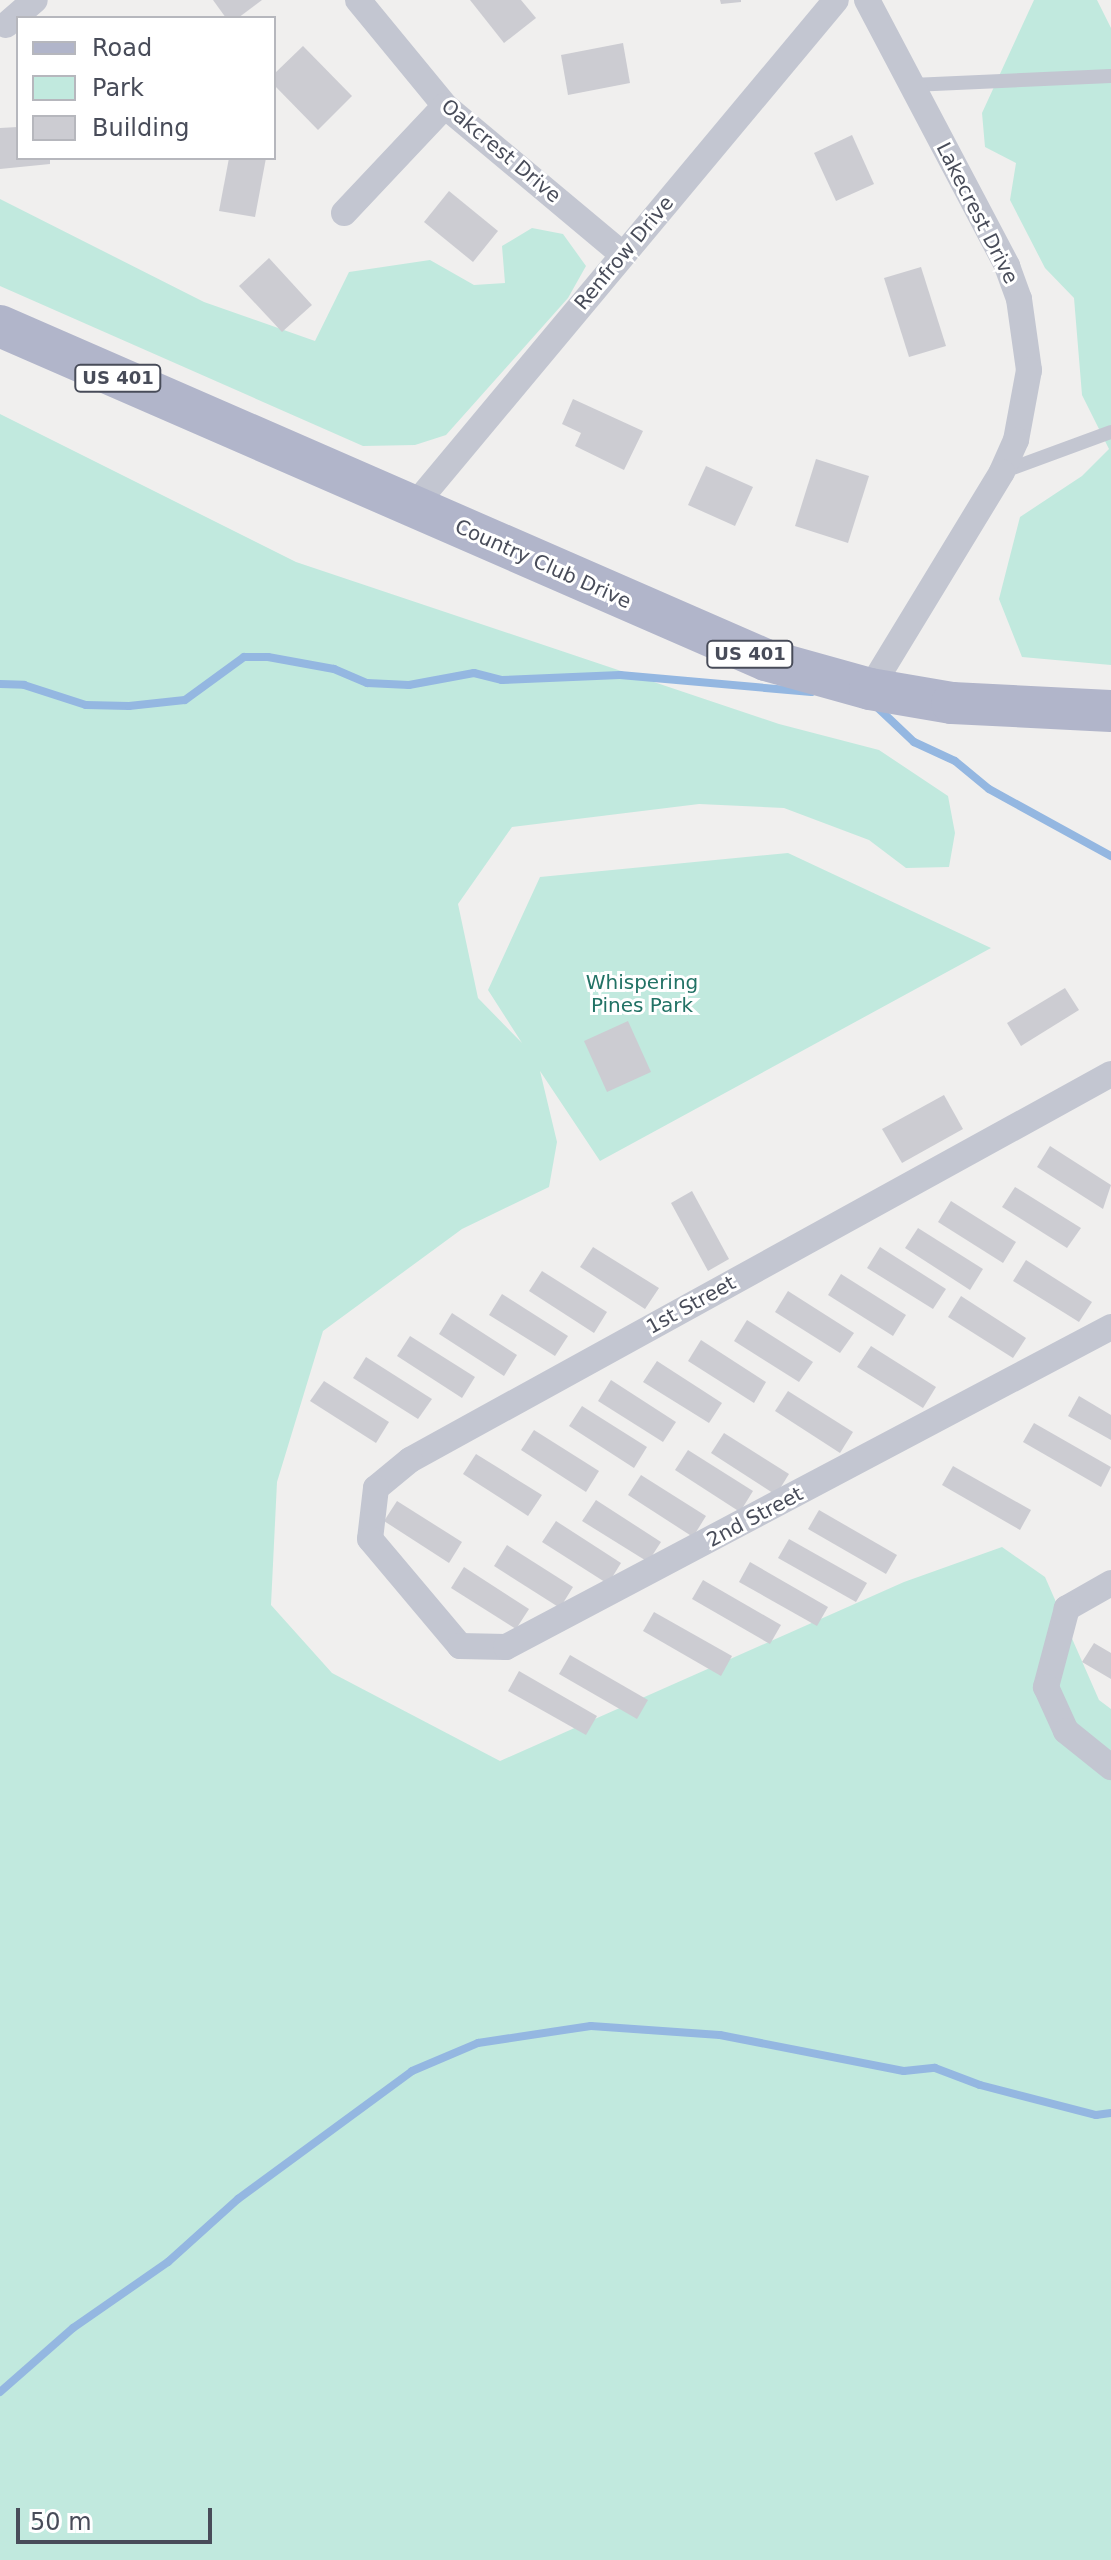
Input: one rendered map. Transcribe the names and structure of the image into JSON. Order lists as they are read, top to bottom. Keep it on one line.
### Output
{"streets":{"main road":["US 401","Country Club Drive"],"street":["Oakcrest Drive","Lakecrest Drive","Renfrow Drive","1st Street","2nd Street"]},"crossings":[["Oakcrest Drive","Renfrow Drive"],["Lakecrest Drive","Country Club Drive"],["Renfrow Drive","Country Club Drive"],["1st Street","2nd Street"]],"parks":["Whispering Pines Park"],"legend":["Road","Park","Building"],"scale_bar":"50 m"}
